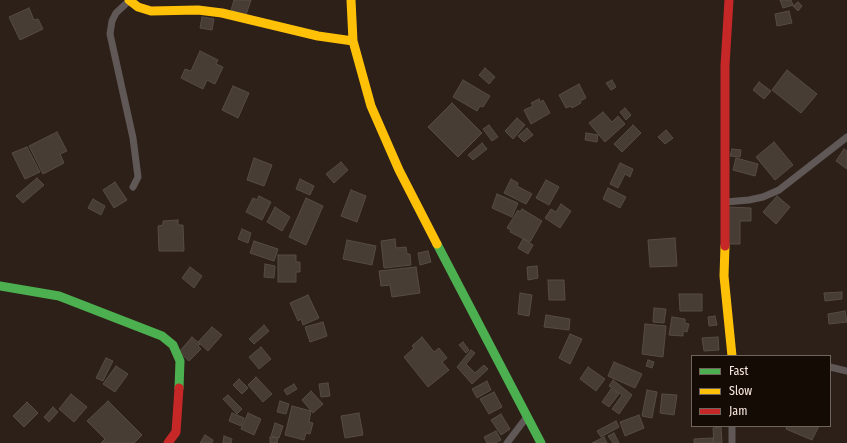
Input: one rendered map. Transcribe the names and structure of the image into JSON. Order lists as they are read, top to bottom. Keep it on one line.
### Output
{"legend":["Fast","Slow","Jam"]}
